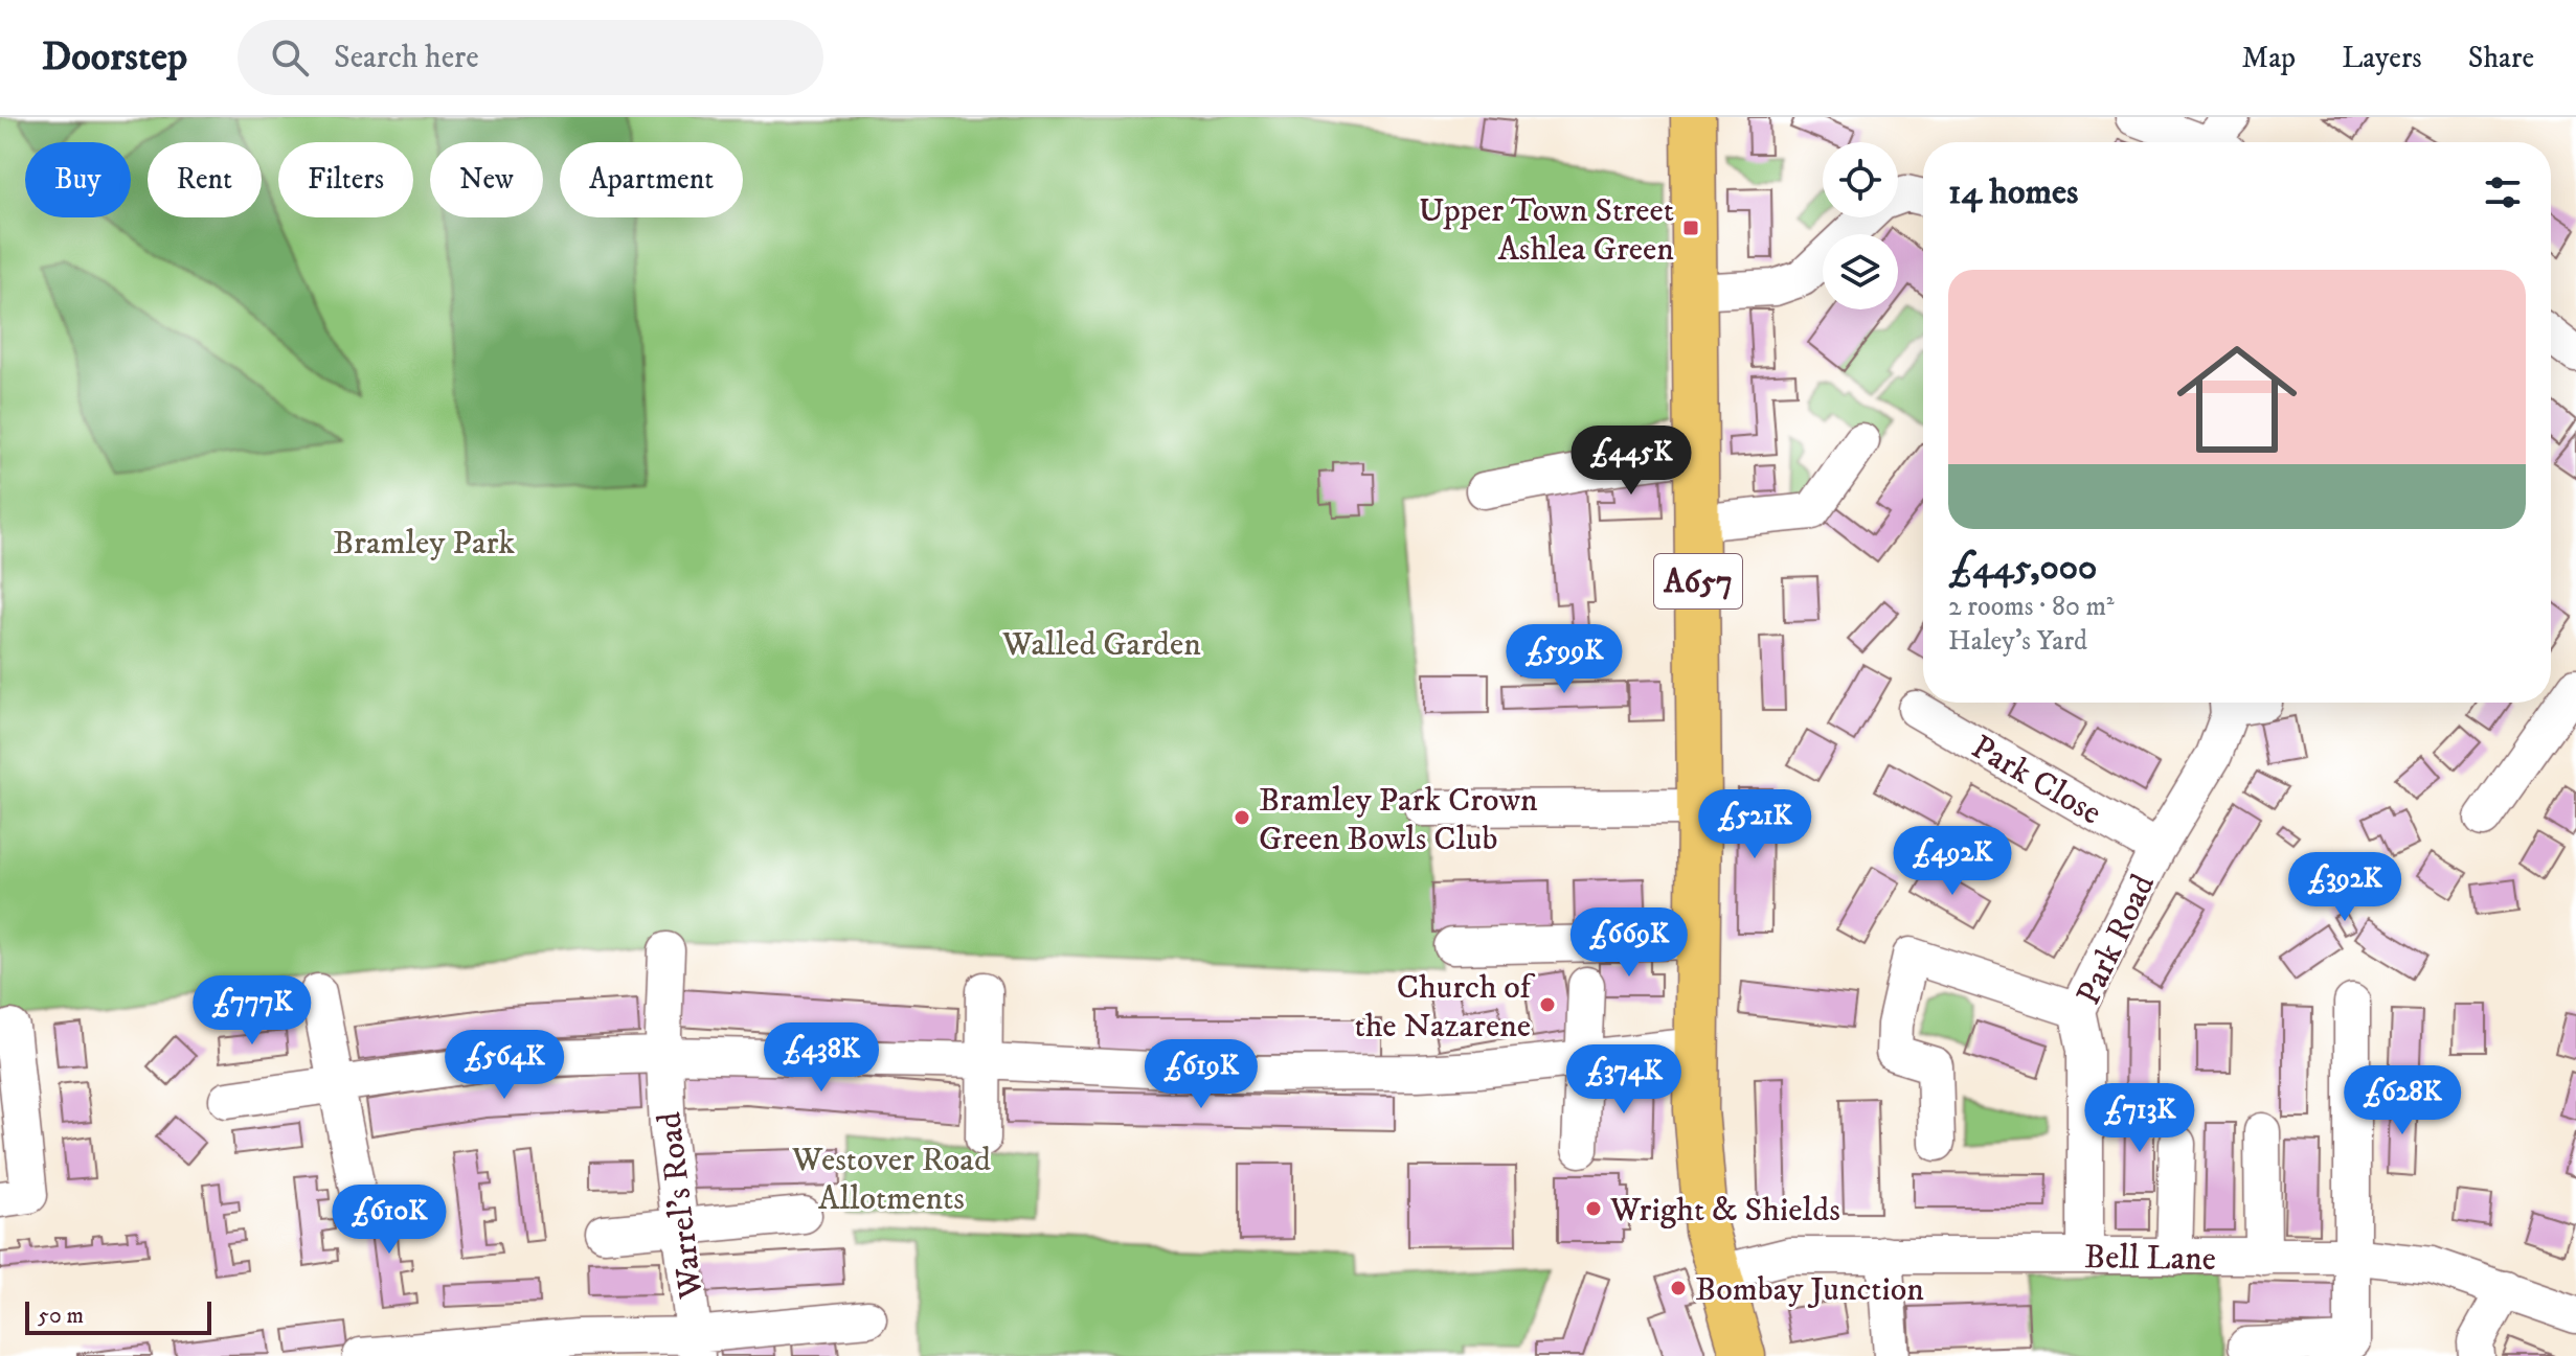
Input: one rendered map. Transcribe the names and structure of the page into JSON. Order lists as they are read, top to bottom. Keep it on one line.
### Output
{"streets":{"main road":["A657"],"street":["Park Close","Park Road","Warrel's Road","Bell Lane"]},"crossings":[["A657","Bell Lane"],["Park Close","Park Road"],["Park Road","Bell Lane"]],"parks":["Bramley Park","Walled Garden","Westover Road Allotments"],"places":{"transit":["Upper Town Street Ashlea Green"],"other":["Bramley Park Crown Green Bowls Club","Church of the Nazarene","Wright & Shields","Bombay Junction"]},"scale_bar":"50 m","page":{"header":"Doorstep","search":"Search here","nav":["Map","Layers","Share"],"chip":["Buy","Rent","Filters","New","Apartment"],"heading":"14 homes","list":[{"name":"£445,000","note":"2 rooms · 80 m² · Haley's Yard"}],"price":["£445K","£599K","£521K","£492K","£392K","£669K","£777K","£438K","£564K","£619K","£374K","£628K","£713K","£610K"],"scale":"50 m"}}
